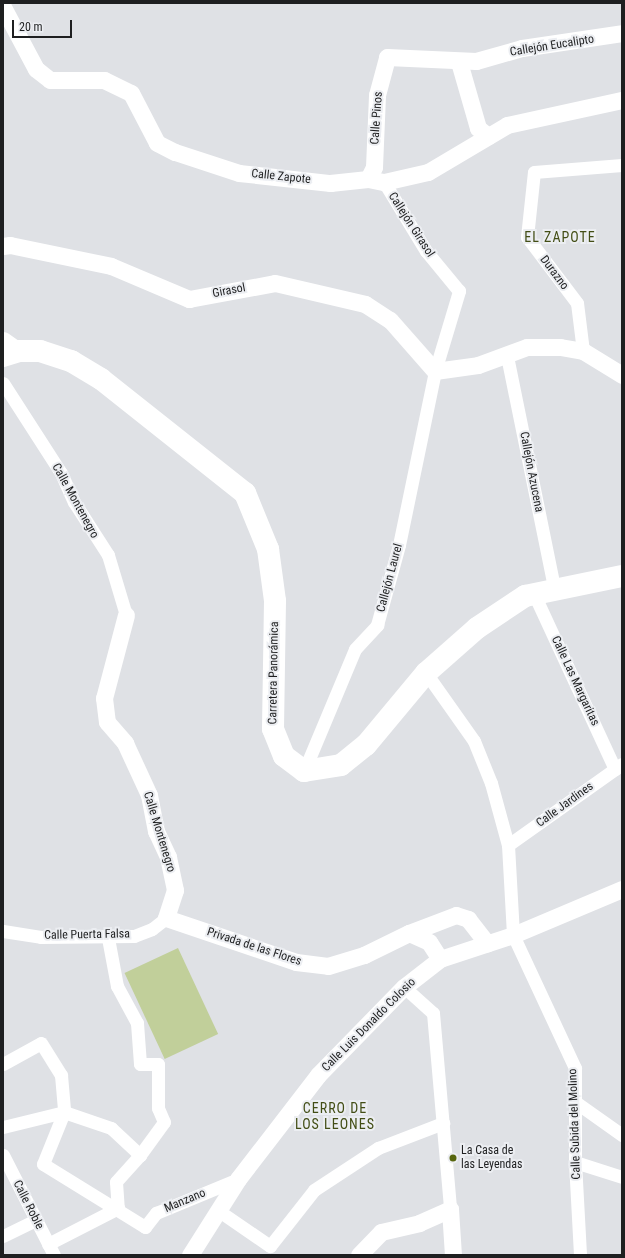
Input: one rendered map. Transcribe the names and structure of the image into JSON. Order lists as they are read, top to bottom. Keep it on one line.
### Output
{"streets":{"street":["Callejón Eucalipto","Calle Pinos","Calle Zapote","Callejón Girasol","Durazno","Girasol","Callejón Azucena","Calle Montenegro","Callejón Laurel","Carretera Panorámica","Calle Las Margaritas","Calle Jardines","Calle Puerta Falsa","Privada de las Flores","Calle Luis Donaldo Colosio","Calle Subida del Molino","Manzano","Calle Roble"]},"crossings":[["Callejón Eucalipto","Calle Pinos"],["Calle Pinos","Calle Zapote"],["Calle Pinos","Callejón Girasol"],["Calle Zapote","Callejón Girasol"],["Callejón Girasol","Girasol"],["Callejón Girasol","Callejón Laurel"],["Girasol","Callejón Laurel"],["Callejón Azucena","Calle Las Margaritas"],["Calle Montenegro","Calle Puerta Falsa"],["Calle Montenegro","Privada de las Flores"],["Callejón Laurel","Carretera Panorámica"],["Calle Las Margaritas","Calle Jardines"],["Calle Puerta Falsa","Privada de las Flores"],["Privada de las Flores","Calle Luis Donaldo Colosio"],["Calle Luis Donaldo Colosio","Calle Subida del Molino"],["Calle Luis Donaldo Colosio","Manzano"]],"districts":["EL ZAPOTE","CERRO DE LOS LEONES"],"places":["La Casa de las Leyendas"],"scale_bar":"20 m"}
